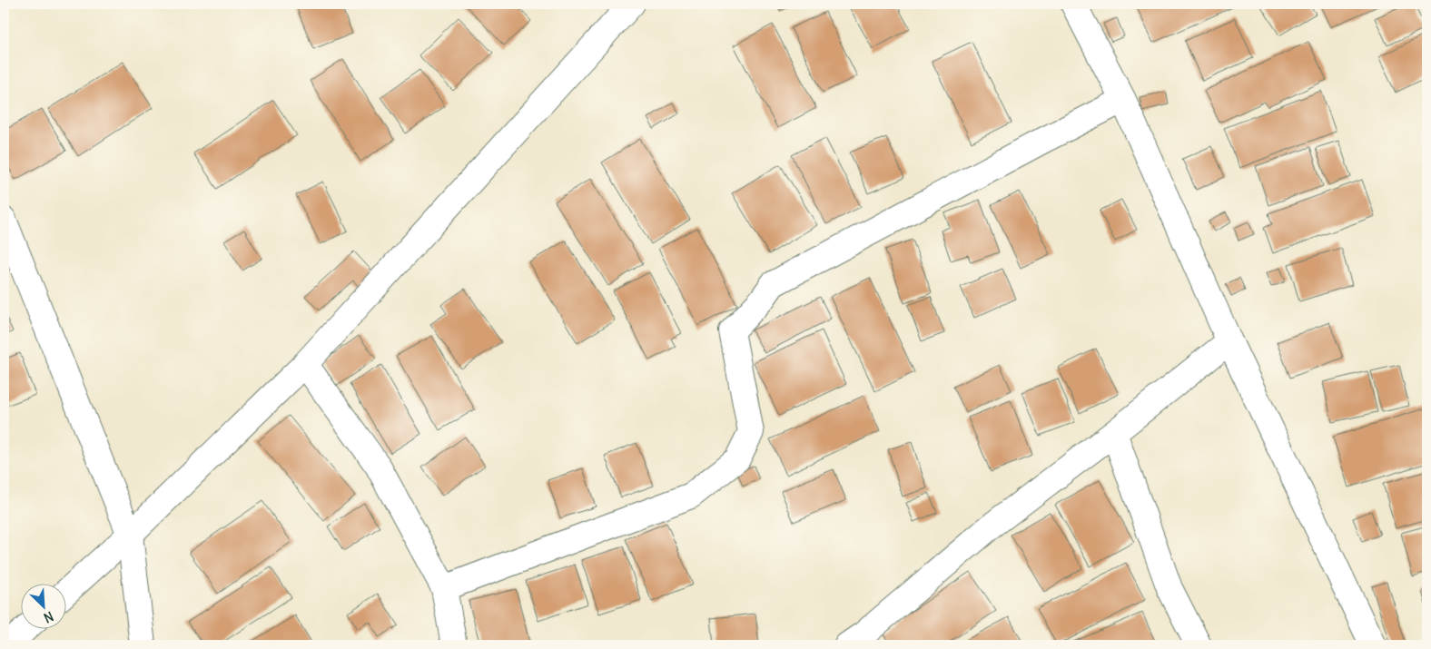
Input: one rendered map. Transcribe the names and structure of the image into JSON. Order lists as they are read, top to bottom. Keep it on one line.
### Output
{"north":"bottom right"}
